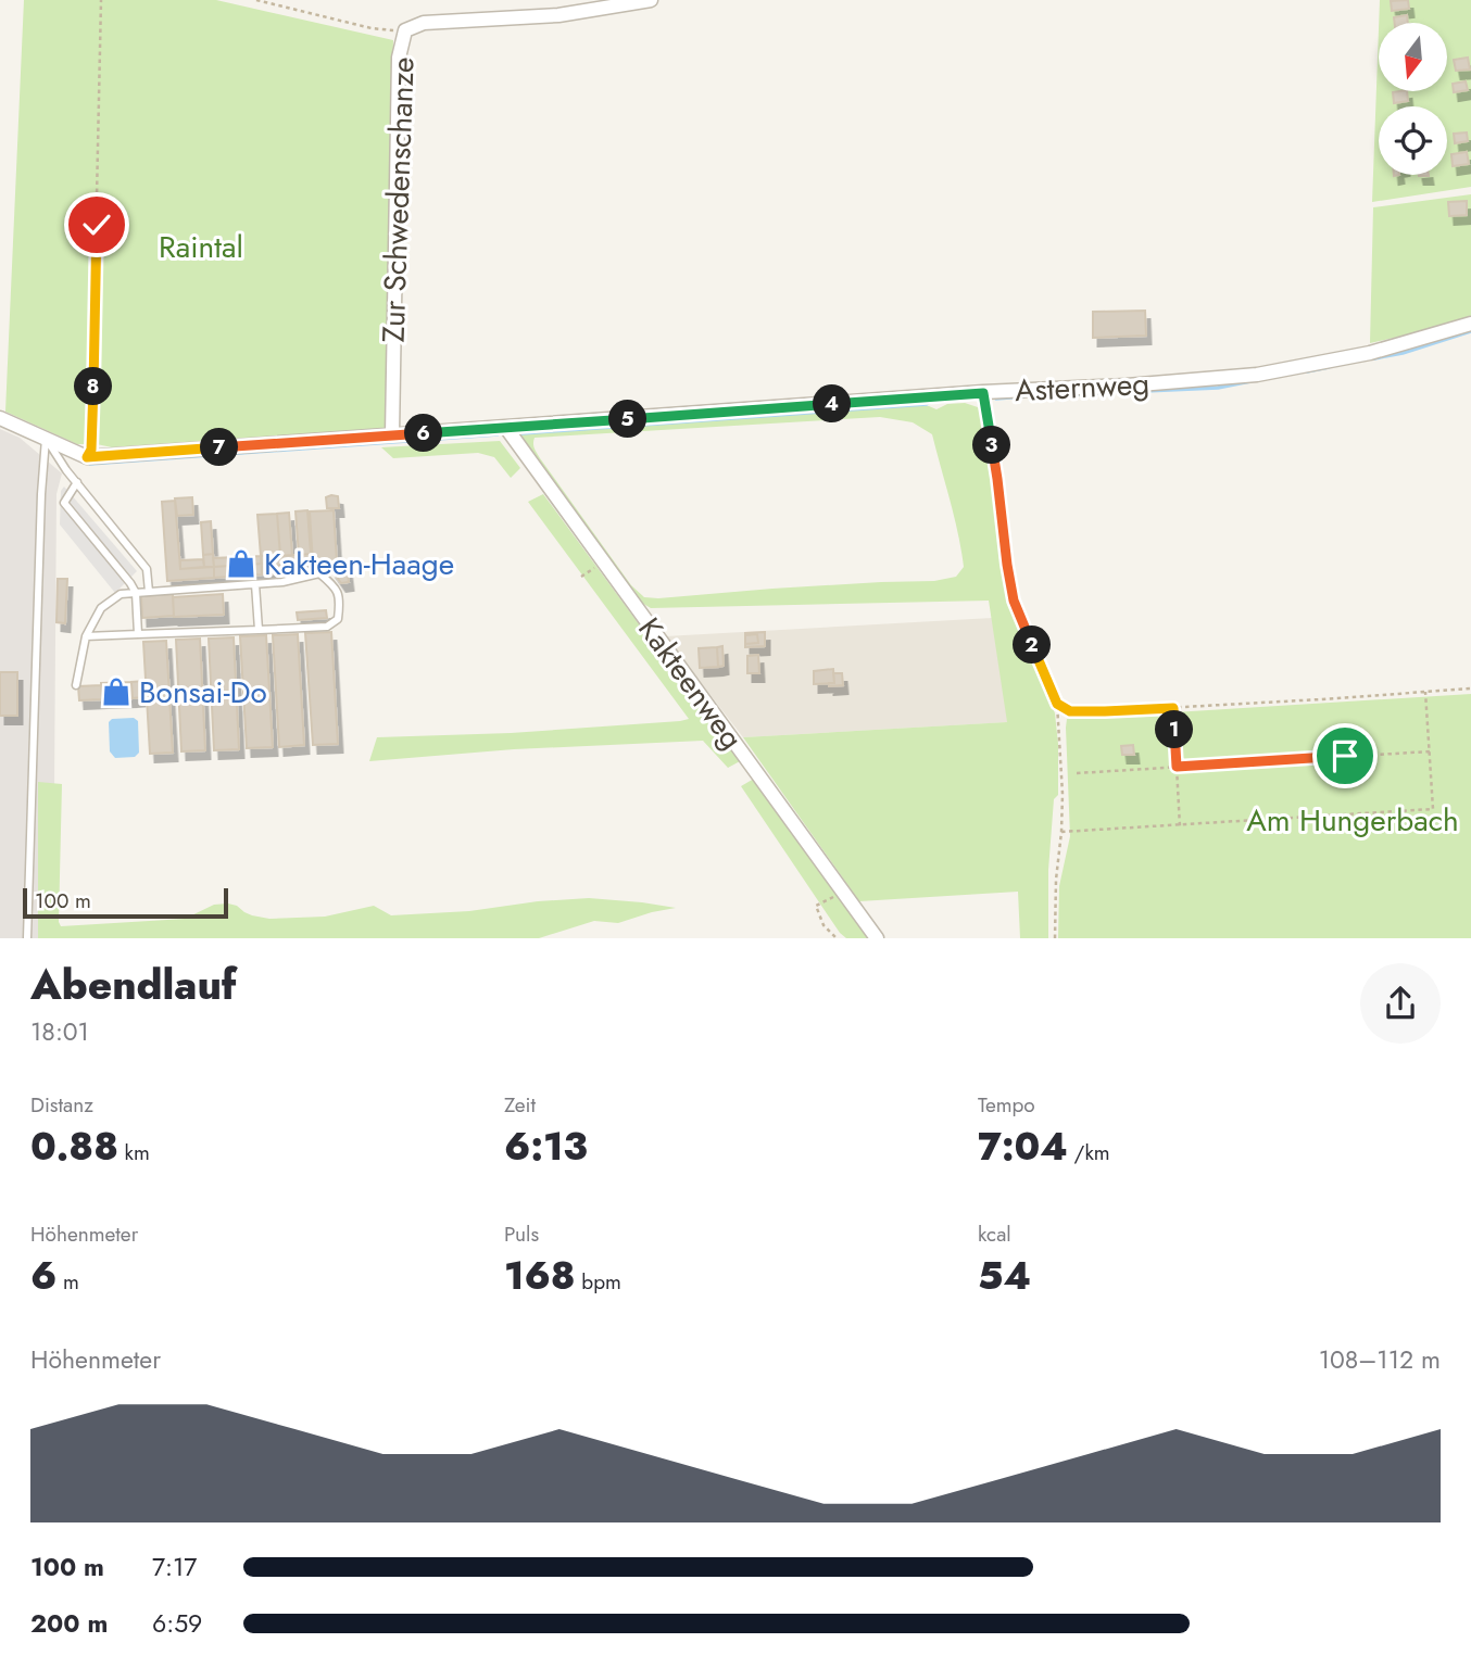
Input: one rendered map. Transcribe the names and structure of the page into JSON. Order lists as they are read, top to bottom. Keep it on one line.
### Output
{"streets":{"street":["Zur Schwedenschanze","Asternweg","Kakteenweg"]},"crossings":[["Zur Schwedenschanze","Asternweg"],["Asternweg","Kakteenweg"]],"parks":["Raintal","Am Hungerbach"],"places":{"shop":["Kakteen-Haage","Bonsai-Do"]},"scale_bar":"100 m","north":"bottom","page":{"pins":["8","4","5","6","3","7","2","1"],"scale":"100 m","heading":["Abendlauf","18:01"],"stats":[["Distanz","0.88 km"],["Zeit","6:13"],["Tempo","7:04 /km"],["Höhenmeter","6 m"],["Puls","168 bpm"],["kcal","54"]],"chart":["Höhenmeter","108–112 m"],"list":[{"name":"100 m","note":"7:17"},{"name":"200 m","note":"6:59"}]}}
